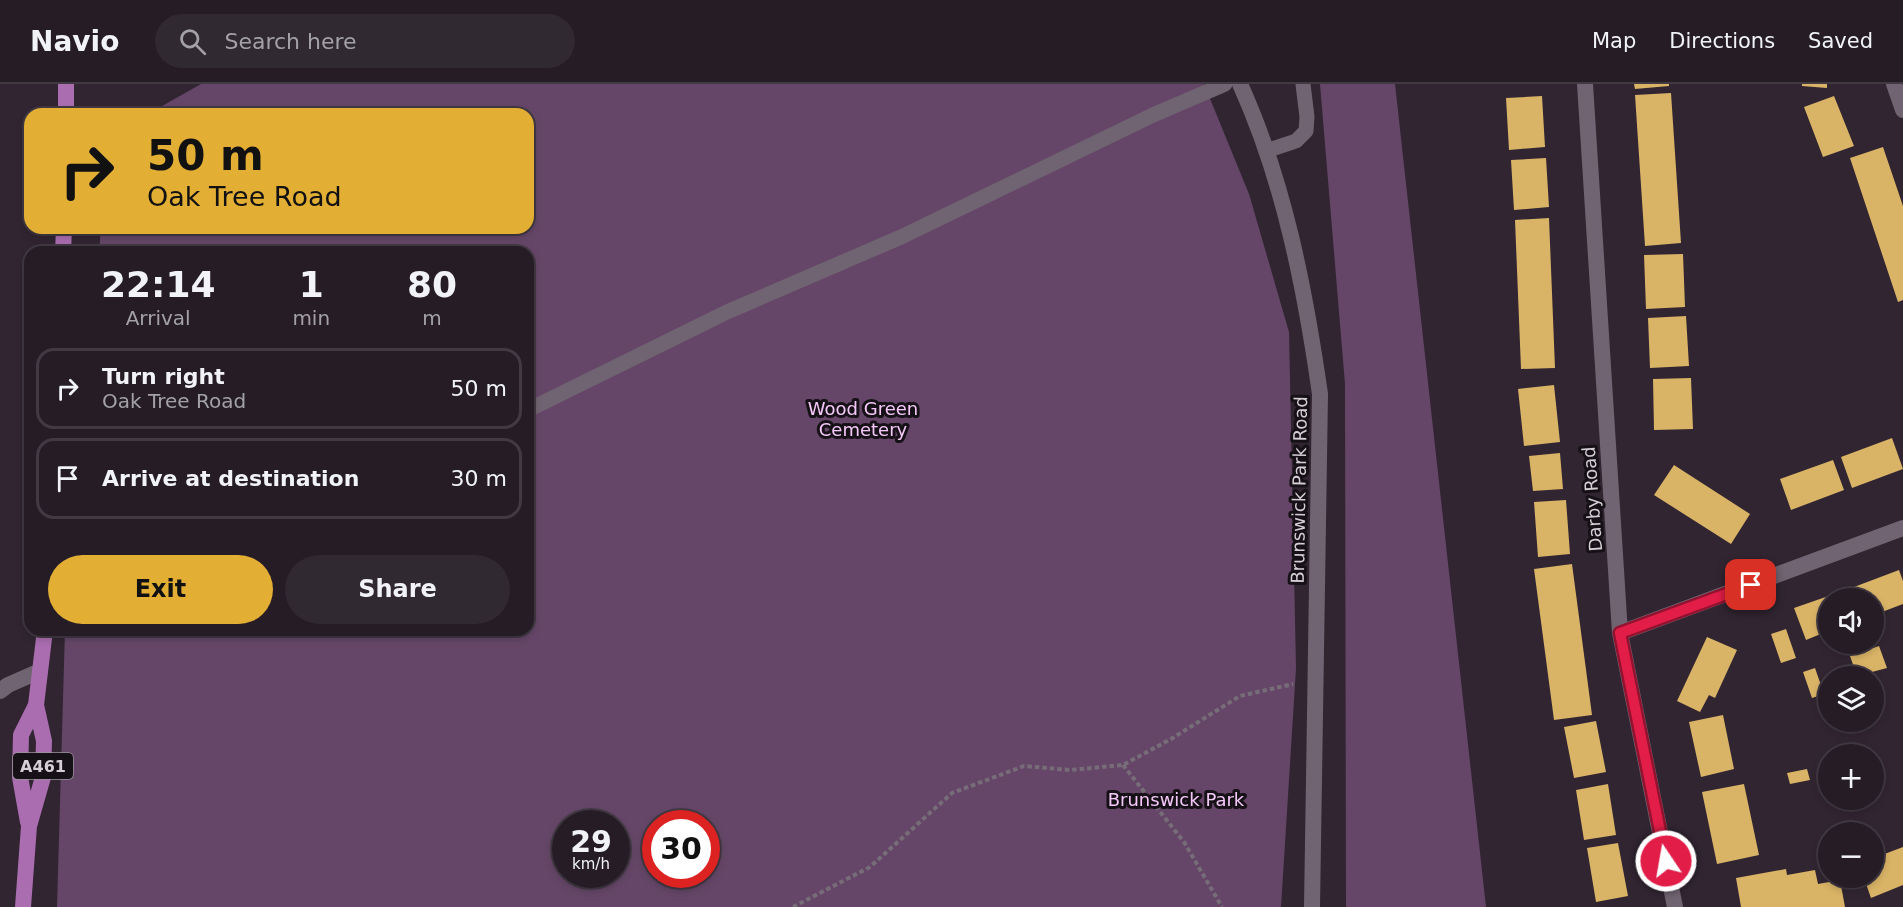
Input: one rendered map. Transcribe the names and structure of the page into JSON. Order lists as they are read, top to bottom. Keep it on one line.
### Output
{"streets":{"highway":["A461"],"street":["Brunswick Park Road","Darby Road"]},"parks":["Wood Green Cemetery","Brunswick Park"],"page":{"header":"Navio","search":"Search here","nav":["Map","Directions","Saved"],"turn":["50 m","Oak Tree Road"],"eta":["22:14","Arrival","1","min","80","m"],"list":[{"name":"Turn right","note":"Oak Tree Road","value":"50 m"},{"name":"Arrive at destination","value":"30 m"}],"buttons":["Exit","Share"],"map_buttons":["+","−"],"speed":"29 km/h","limit":"30"}}
